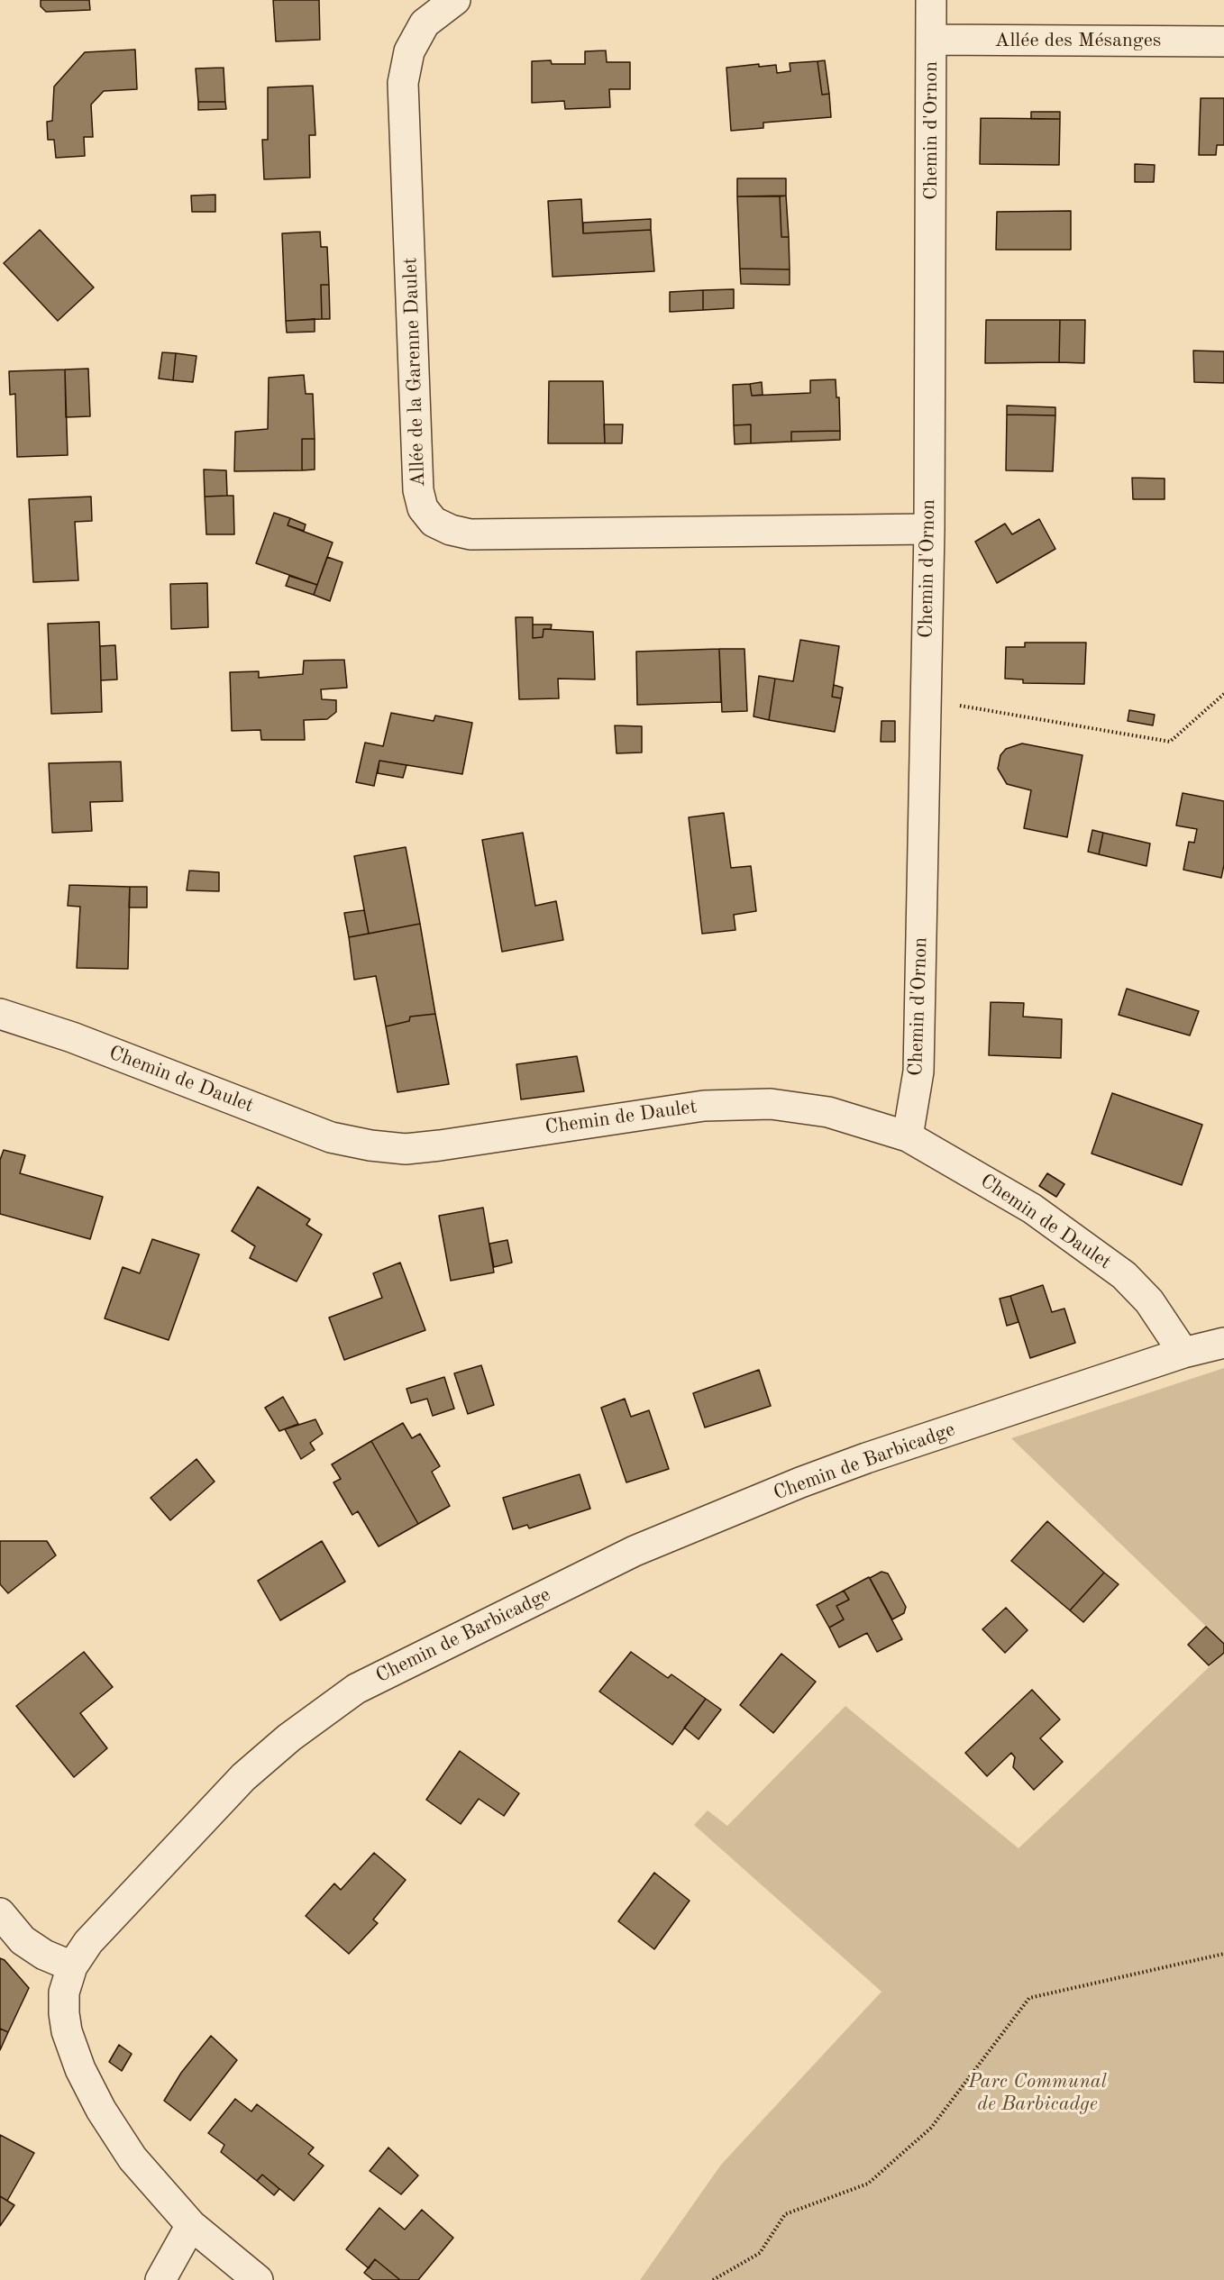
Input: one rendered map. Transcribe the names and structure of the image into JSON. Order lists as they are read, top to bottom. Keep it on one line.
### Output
{"streets":{"street":["Allée des Mésanges","Chemin d'Ornon","Allée de la Garenne Daulet","Chemin de Daulet","Chemin de Barbicadge"]},"crossings":[["Allée des Mésanges","Chemin d'Ornon"],["Chemin d'Ornon","Allée de la Garenne Daulet"],["Chemin d'Ornon","Chemin de Daulet"],["Chemin de Daulet","Chemin de Barbicadge"]],"parks":["Parc Communal de Barbicadge"]}
